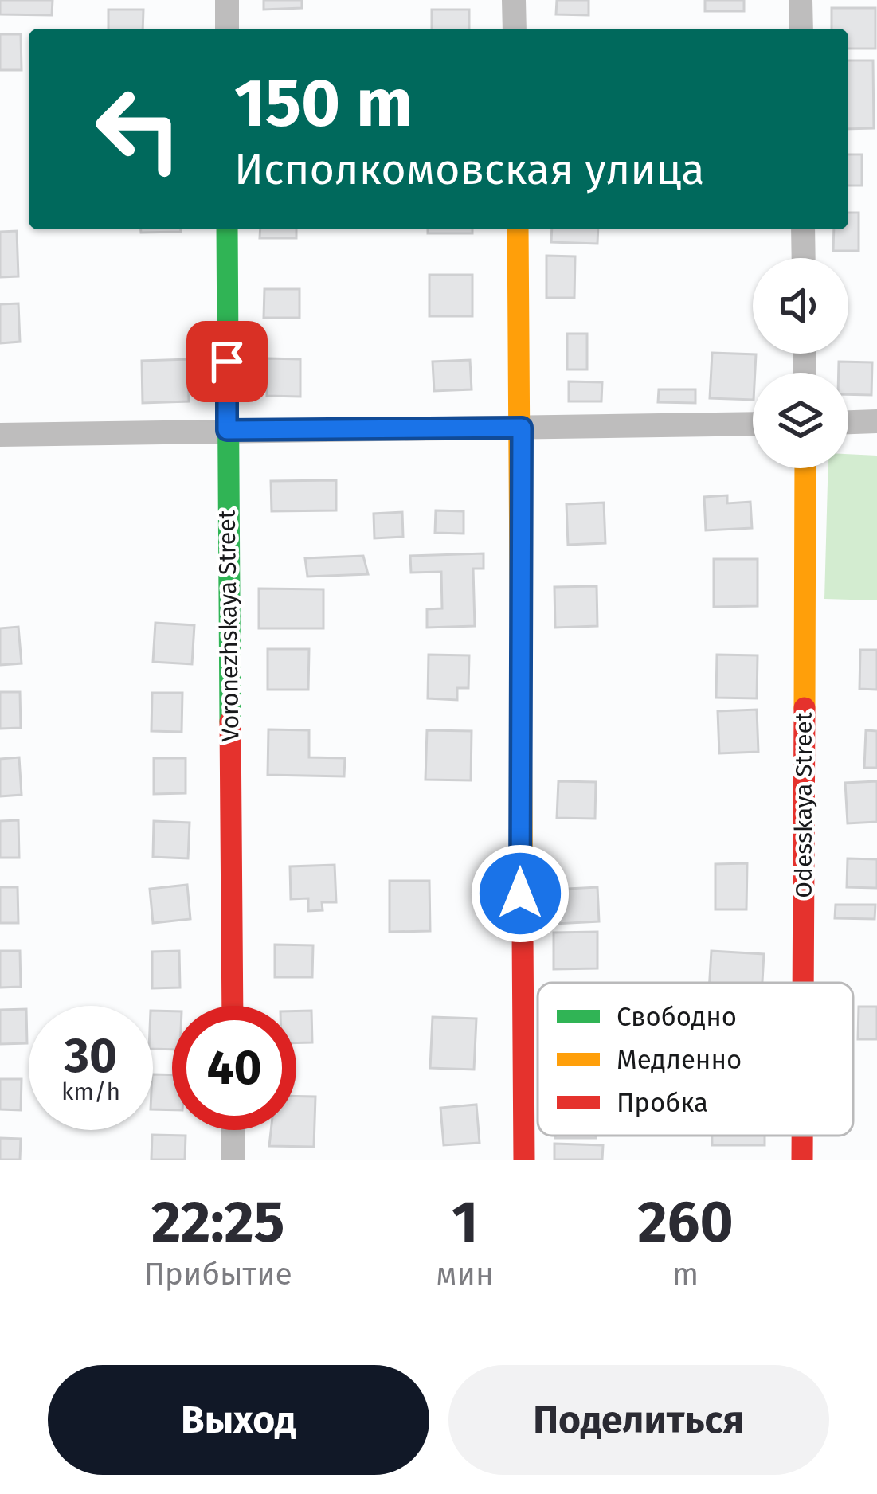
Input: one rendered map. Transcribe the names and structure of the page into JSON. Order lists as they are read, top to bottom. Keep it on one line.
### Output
{"streets":{"street":["Voronezhskaya Street","Odesskaya Street"]},"legend":["Свободно","Медленно","Пробка"],"page":{"turn":["150 m","Исполкомовская улица"],"speed":"30 km/h","limit":"40","eta":["22:25","Прибытие","1","мин","260","m"],"buttons":["Выход","Поделиться"]}}
